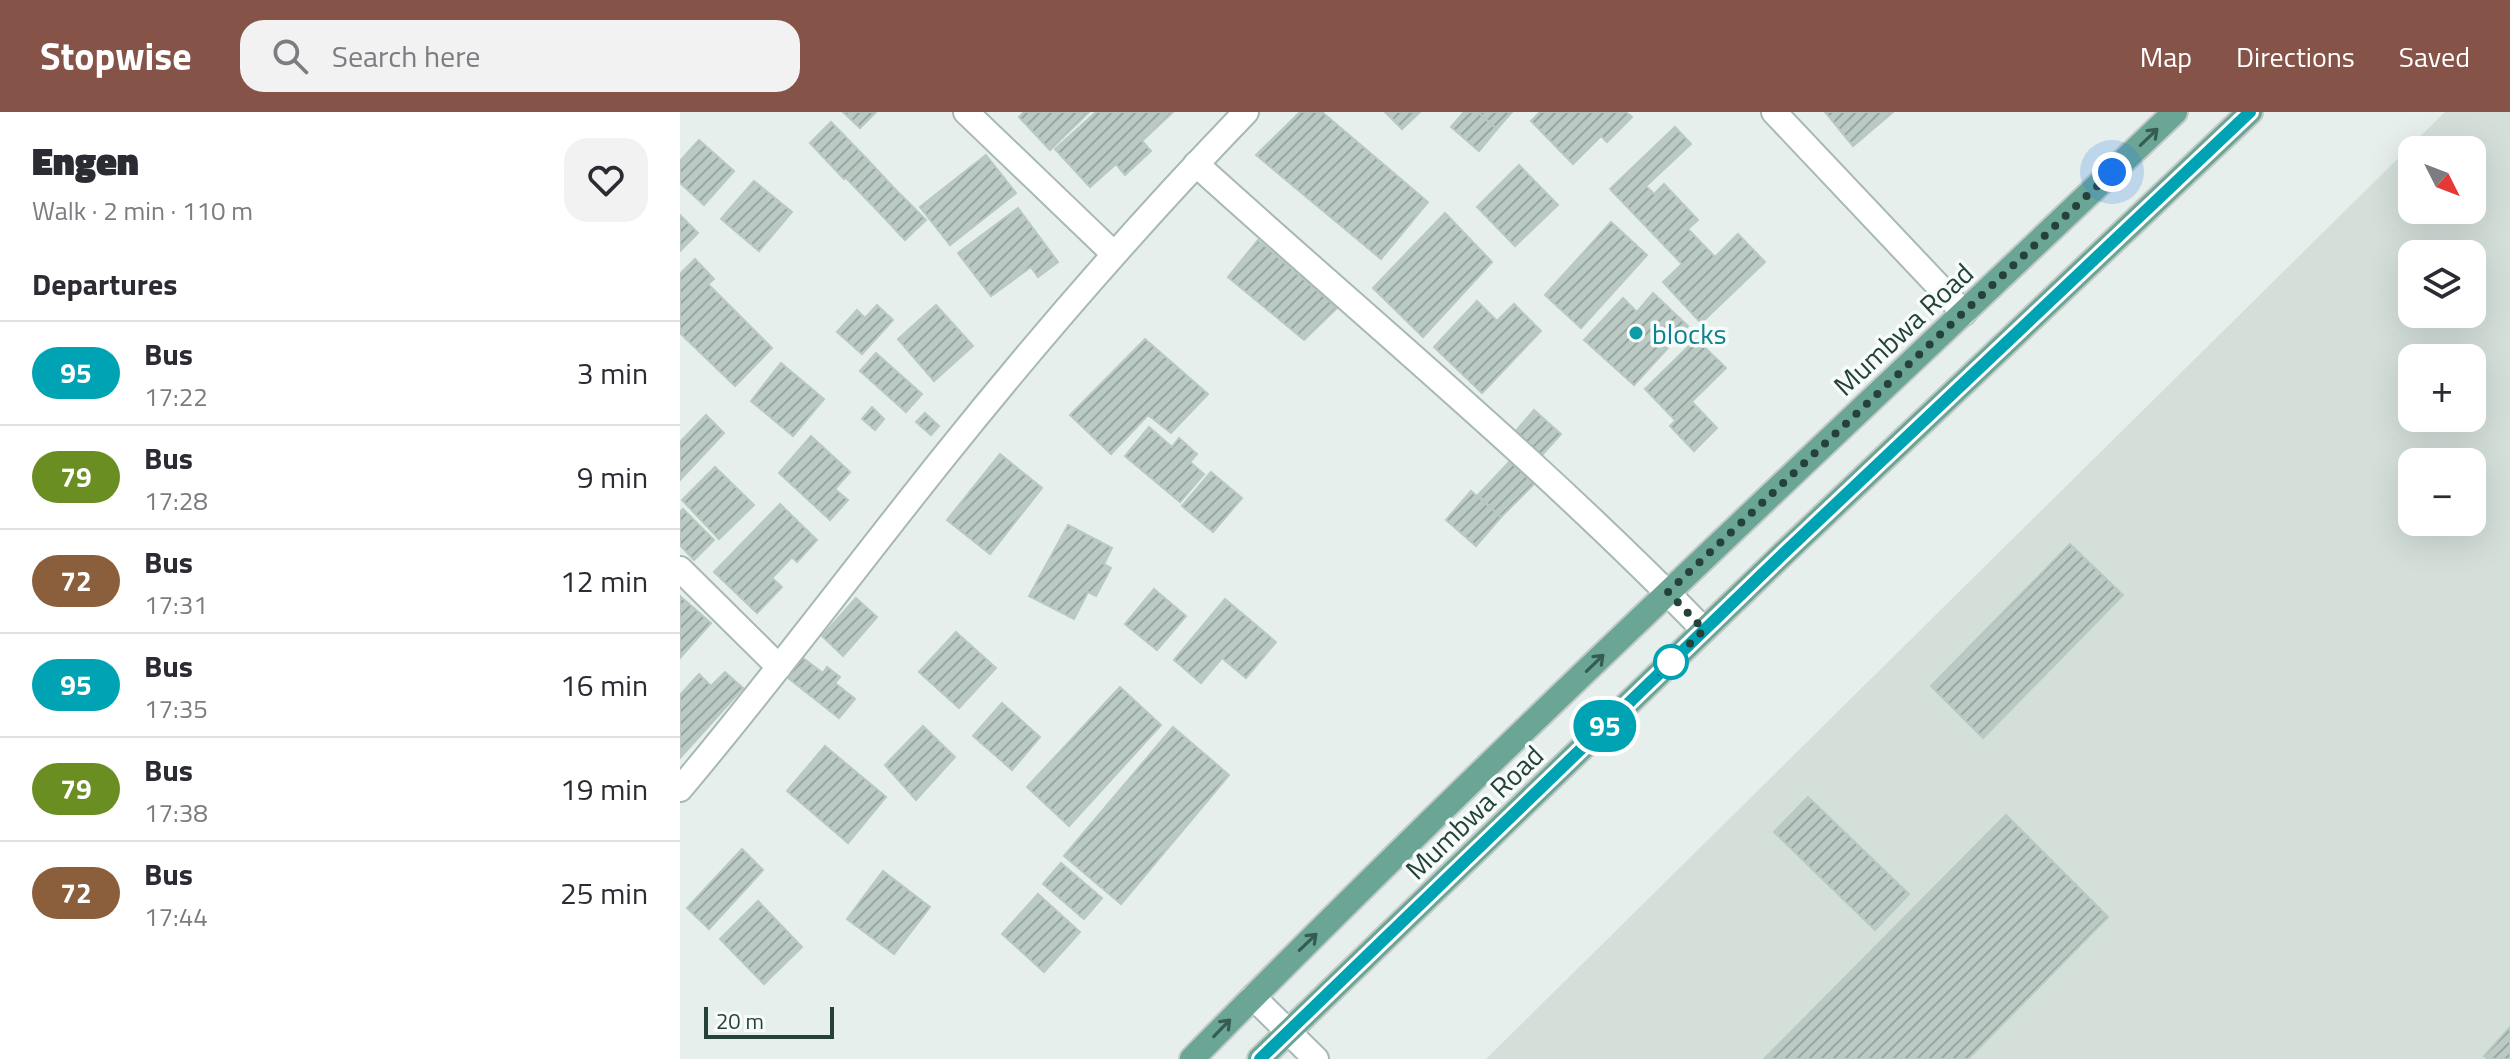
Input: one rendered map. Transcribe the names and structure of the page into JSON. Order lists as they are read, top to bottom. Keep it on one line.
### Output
{"streets":{"main road":["Mumbwa Road"]},"places":["blocks"],"lines":["bus line 95"],"scale_bar":"20 m","north":"bottom right","page":{"header":"Stopwise","search":"Search here","nav":["Map","Directions","Saved"],"heading":[["Engen","Walk · 2 min · 110 m"],"Departures"],"on_map":"95","map_buttons":["+","−"],"list":[{"mark":"95","name":"Bus","note":"17:22","value":"3 min"},{"mark":"79","name":"Bus","note":"17:28","value":"9 min"},{"mark":"72","name":"Bus","note":"17:31","value":"12 min"},{"mark":"95","name":"Bus","note":"17:35","value":"16 min"},{"mark":"79","name":"Bus","note":"17:38","value":"19 min"},{"mark":"72","name":"Bus","note":"17:44","value":"25 min"}],"scale":"20 m"}}
